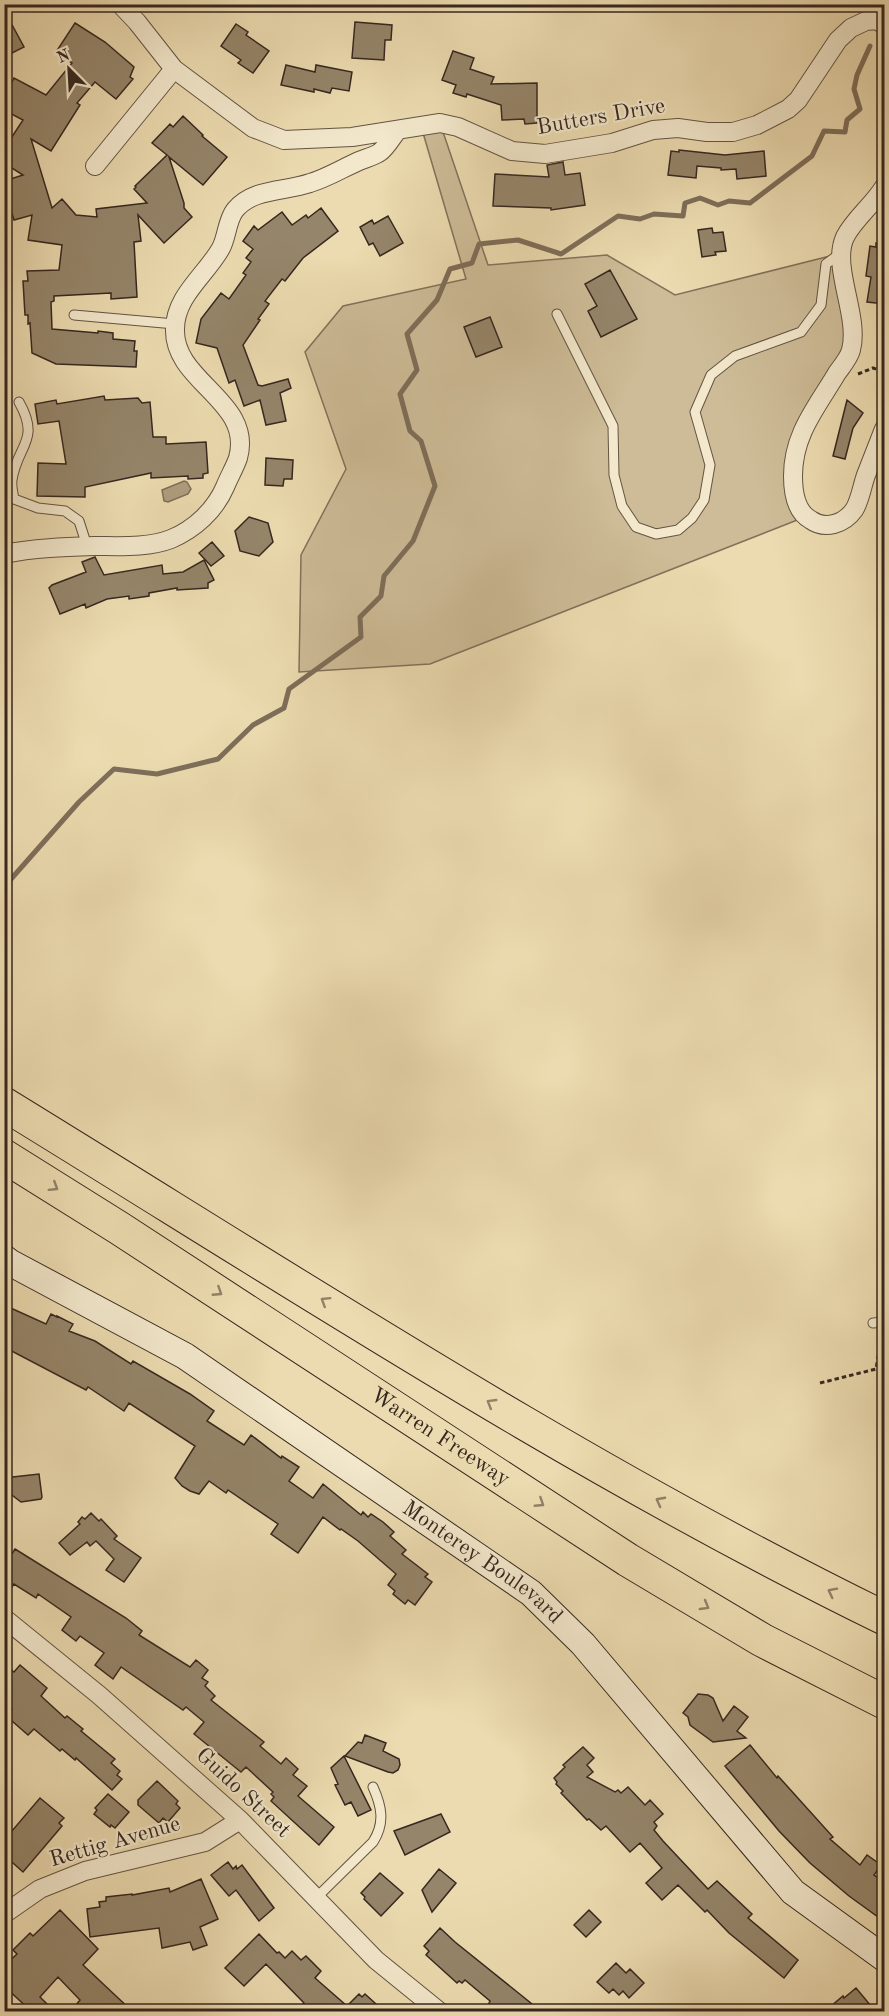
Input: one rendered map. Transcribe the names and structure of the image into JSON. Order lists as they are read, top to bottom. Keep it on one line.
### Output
{"streets":{"highway":["Warren Freeway"],"street":["Butters Drive","Monterey Boulevard","Guido Street","Rettig Avenue"]},"crossings":[["Guido Street","Rettig Avenue"]],"north":"top left"}
